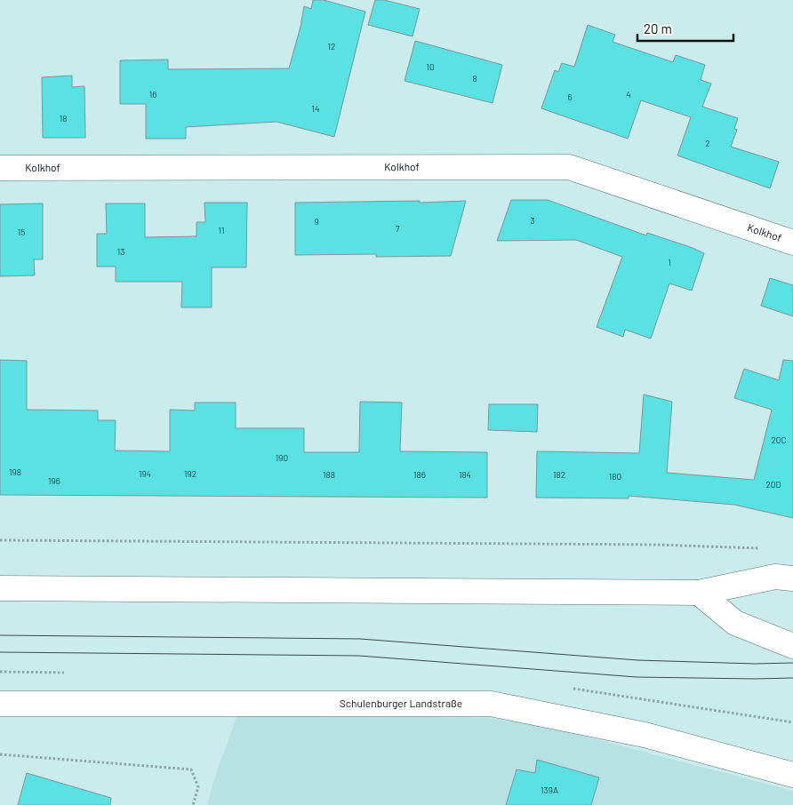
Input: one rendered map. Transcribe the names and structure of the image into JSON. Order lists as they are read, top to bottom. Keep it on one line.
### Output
{"streets":{"street":["Kolkhof","Schulenburger Landstraße"]},"house_numbers":["12","10","8","16","4","6","14","18","2","3","9","7","11","15","13","1","20C","190","198","194","192","188","186","184","182","180","196","20D","139A"],"scale_bar":"20 m"}
